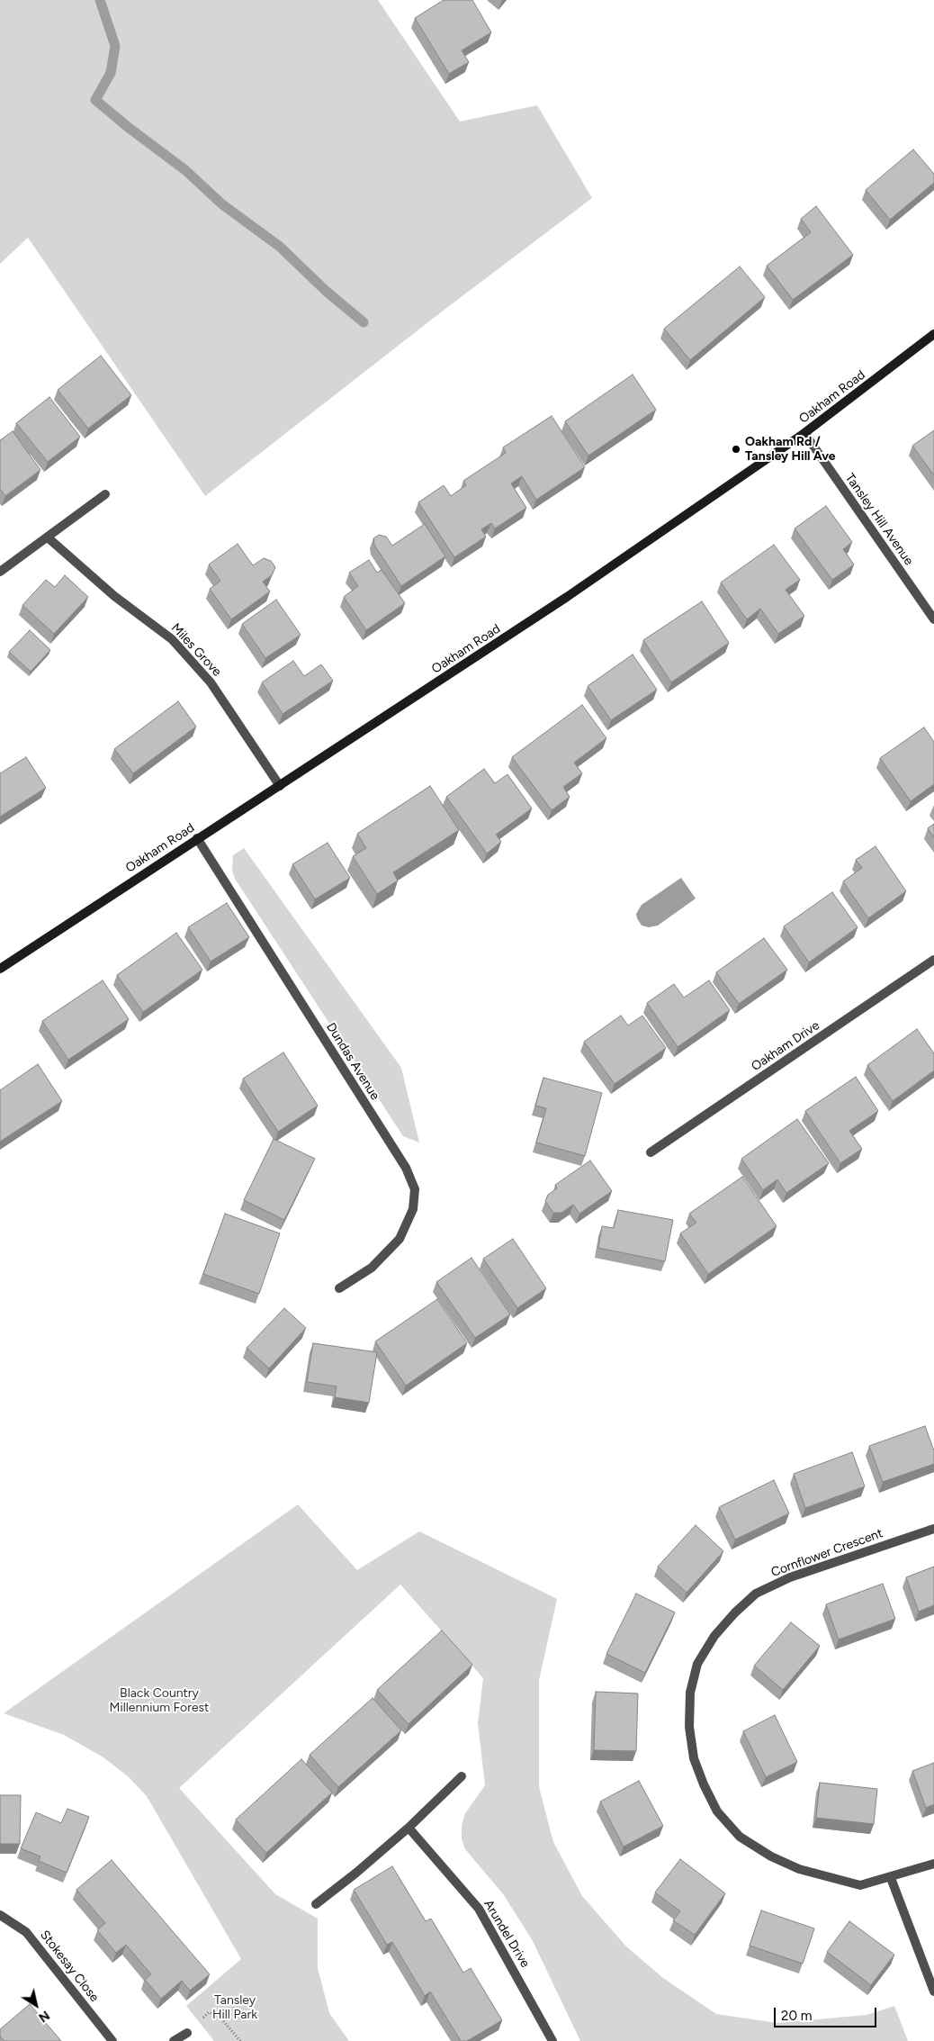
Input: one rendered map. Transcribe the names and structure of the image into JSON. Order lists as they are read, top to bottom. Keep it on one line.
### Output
{"streets":{"street":["Oakham Road","Tansley Hill Avenue","Miles Grove","Oakham Drive","Dundas Avenue","Cornflower Crescent","Arundel Drive","Stokesay Close"]},"crossings":[["Oakham Road","Tansley Hill Avenue"],["Oakham Road","Miles Grove"],["Oakham Road","Dundas Avenue"]],"parks":["Black Country Millennium Forest","Tansley Hill Park"],"places":["Oakham Rd / Tansley Hill Ave"],"scale_bar":"20 m","north":"bottom right"}
